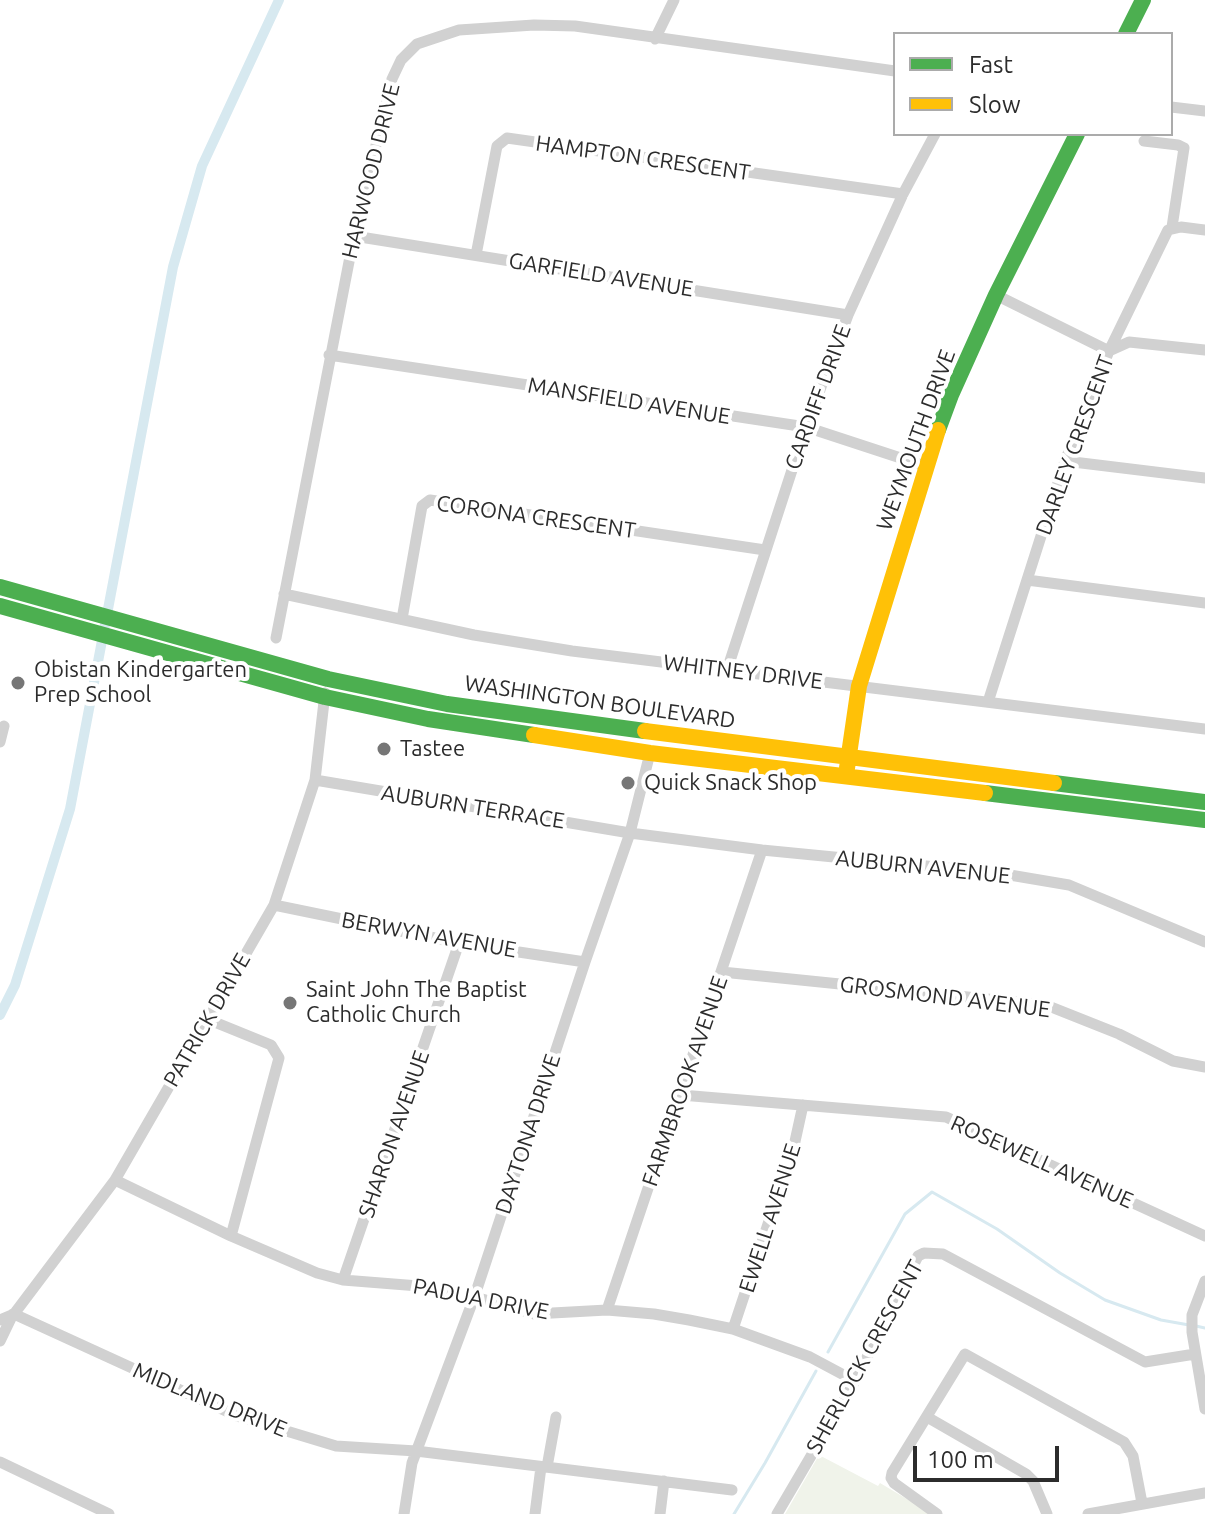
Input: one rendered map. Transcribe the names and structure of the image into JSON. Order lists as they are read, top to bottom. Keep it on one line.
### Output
{"streets":{"main road":["WEYMOUTH DRIVE","WASHINGTON BOULEVARD"],"street":["HAMPTON CRESCENT","HARWOOD DRIVE","GARFIELD AVENUE","CARDIFF DRIVE","MANSFIELD AVENUE","DARLEY CRESCENT","CORONA CRESCENT","WHITNEY DRIVE","AUBURN TERRACE","AUBURN AVENUE","BERWYN AVENUE","GROSMOND AVENUE","PATRICK DRIVE","FARMBROOK AVENUE","SHARON AVENUE","DAYTONA DRIVE","ROSEWELL AVENUE","EWELL AVENUE","PADUA DRIVE","SHERLOCK CRESCENT","MIDLAND DRIVE"]},"crossings":[["HAMPTON CRESCENT","GARFIELD AVENUE"],["HAMPTON CRESCENT","CARDIFF DRIVE"],["HARWOOD DRIVE","GARFIELD AVENUE"],["HARWOOD DRIVE","MANSFIELD AVENUE"],["HARWOOD DRIVE","WHITNEY DRIVE"],["GARFIELD AVENUE","CARDIFF DRIVE"],["CARDIFF DRIVE","MANSFIELD AVENUE"],["CARDIFF DRIVE","CORONA CRESCENT"],["CARDIFF DRIVE","WHITNEY DRIVE"],["MANSFIELD AVENUE","WEYMOUTH DRIVE"],["WEYMOUTH DRIVE","WHITNEY DRIVE"],["WEYMOUTH DRIVE","WASHINGTON BOULEVARD"],["DARLEY CRESCENT","WHITNEY DRIVE"],["CORONA CRESCENT","WHITNEY DRIVE"],["WASHINGTON BOULEVARD","PATRICK DRIVE"],["WASHINGTON BOULEVARD","DAYTONA DRIVE"],["AUBURN TERRACE","AUBURN AVENUE"],["AUBURN TERRACE","PATRICK DRIVE"],["AUBURN TERRACE","DAYTONA DRIVE"],["AUBURN AVENUE","FARMBROOK AVENUE"],["AUBURN AVENUE","DAYTONA DRIVE"],["BERWYN AVENUE","PATRICK DRIVE"],["BERWYN AVENUE","SHARON AVENUE"],["BERWYN AVENUE","DAYTONA DRIVE"],["GROSMOND AVENUE","FARMBROOK AVENUE"],["PATRICK DRIVE","PADUA DRIVE"],["PATRICK DRIVE","MIDLAND DRIVE"],["FARMBROOK AVENUE","ROSEWELL AVENUE"],["FARMBROOK AVENUE","PADUA DRIVE"],["SHARON AVENUE","PADUA DRIVE"],["DAYTONA DRIVE","PADUA DRIVE"],["DAYTONA DRIVE","MIDLAND DRIVE"],["ROSEWELL AVENUE","EWELL AVENUE"],["EWELL AVENUE","PADUA DRIVE"],["PADUA DRIVE","SHERLOCK CRESCENT"]],"places":["Obistan Kindergarten Prep School","Tastee","Quick Snack Shop","Saint John The Baptist Catholic Church"],"legend":["Fast","Slow"],"scale_bar":"100 m"}
